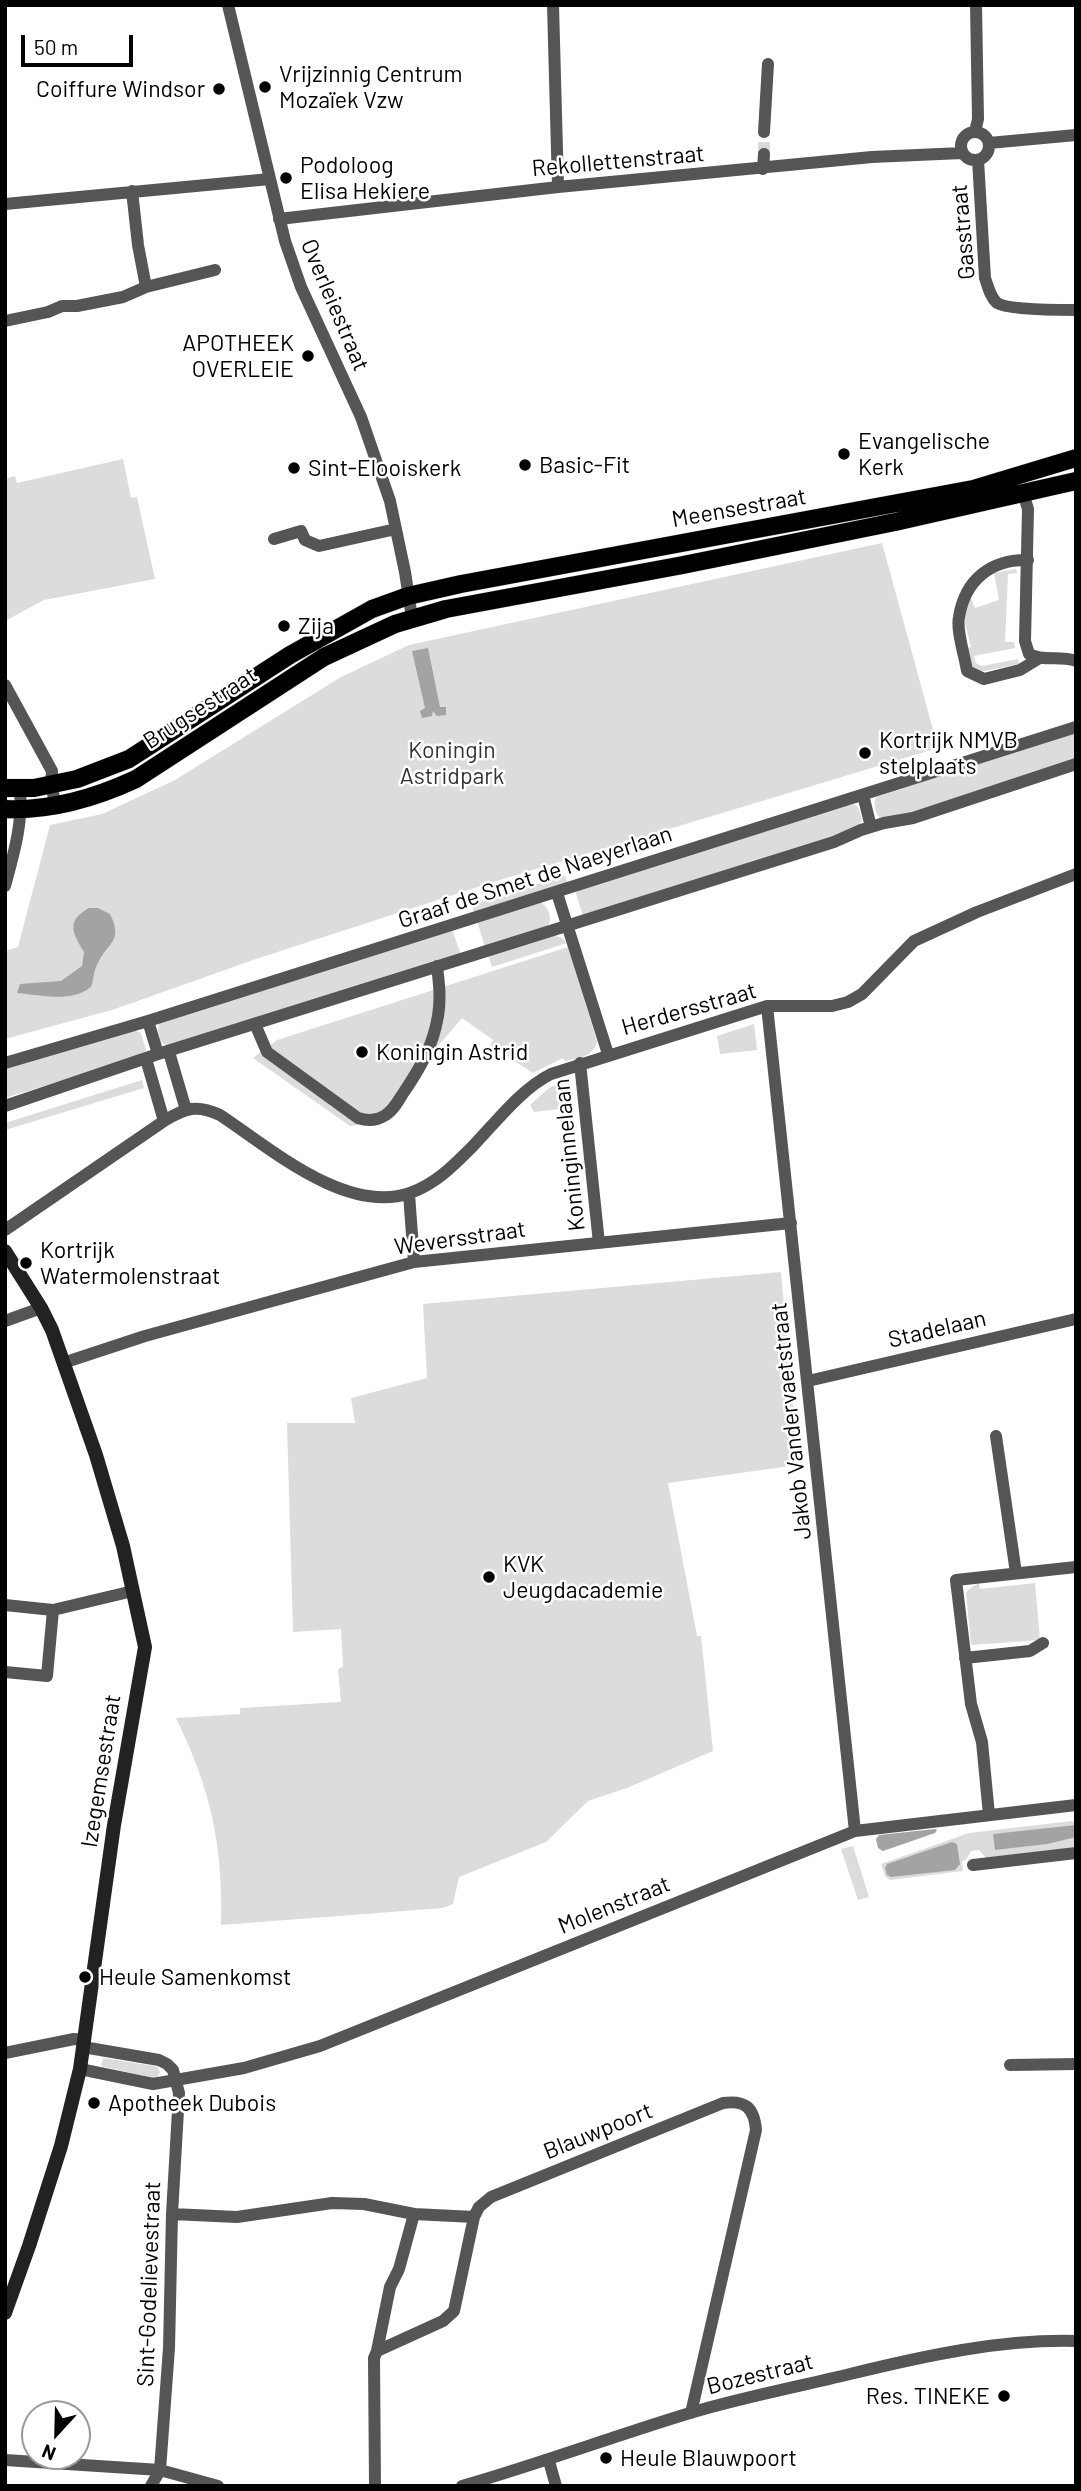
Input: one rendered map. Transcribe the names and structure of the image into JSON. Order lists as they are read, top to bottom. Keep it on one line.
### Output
{"streets":{"main road":["Meensestraat","Brugsestraat"],"street":["Rekollettenstraat","Gasstraat","Overleiestraat","Graaf de Smet de Naeyerlaan","Herdersstraat","Koninginnelaan","Weversstraat","Stadelaan","Jakob Vandervaetstraat","Izegemsestraat","Molenstraat","Blauwpoort","Sint-Godelievestraat","Bozestraat"]},"crossings":[["Rekollettenstraat","Gasstraat"],["Rekollettenstraat","Overleiestraat"],["Overleiestraat","Meensestraat"],["Overleiestraat","Brugsestraat"],["Meensestraat","Brugsestraat"],["Herdersstraat","Koninginnelaan"],["Herdersstraat","Jakob Vandervaetstraat"],["Koninginnelaan","Weversstraat"],["Weversstraat","Jakob Vandervaetstraat"],["Weversstraat","Izegemsestraat"],["Stadelaan","Jakob Vandervaetstraat"],["Jakob Vandervaetstraat","Molenstraat"],["Izegemsestraat","Molenstraat"],["Molenstraat","Sint-Godelievestraat"],["Blauwpoort","Bozestraat"]],"parks":["Koningin Astridpark"],"places":["Vrijzinnig Centrum Mozaïek Vzw","Coiffure Windsor","Podoloog Elisa Hekiere","APOTHEEK OVERLEIE","Evangelische Kerk","Basic-Fit","Sint-Elooiskerk","Zija","Kortrijk NMVB stelplaats","Koningin Astrid","Kortrijk Watermolenstraat","KVK Jeugdacademie","Heule Samenkomst","Apotheek Dubois","Res. TINEKE","Heule Blauwpoort"],"scale_bar":"50 m","north":"bottom"}
